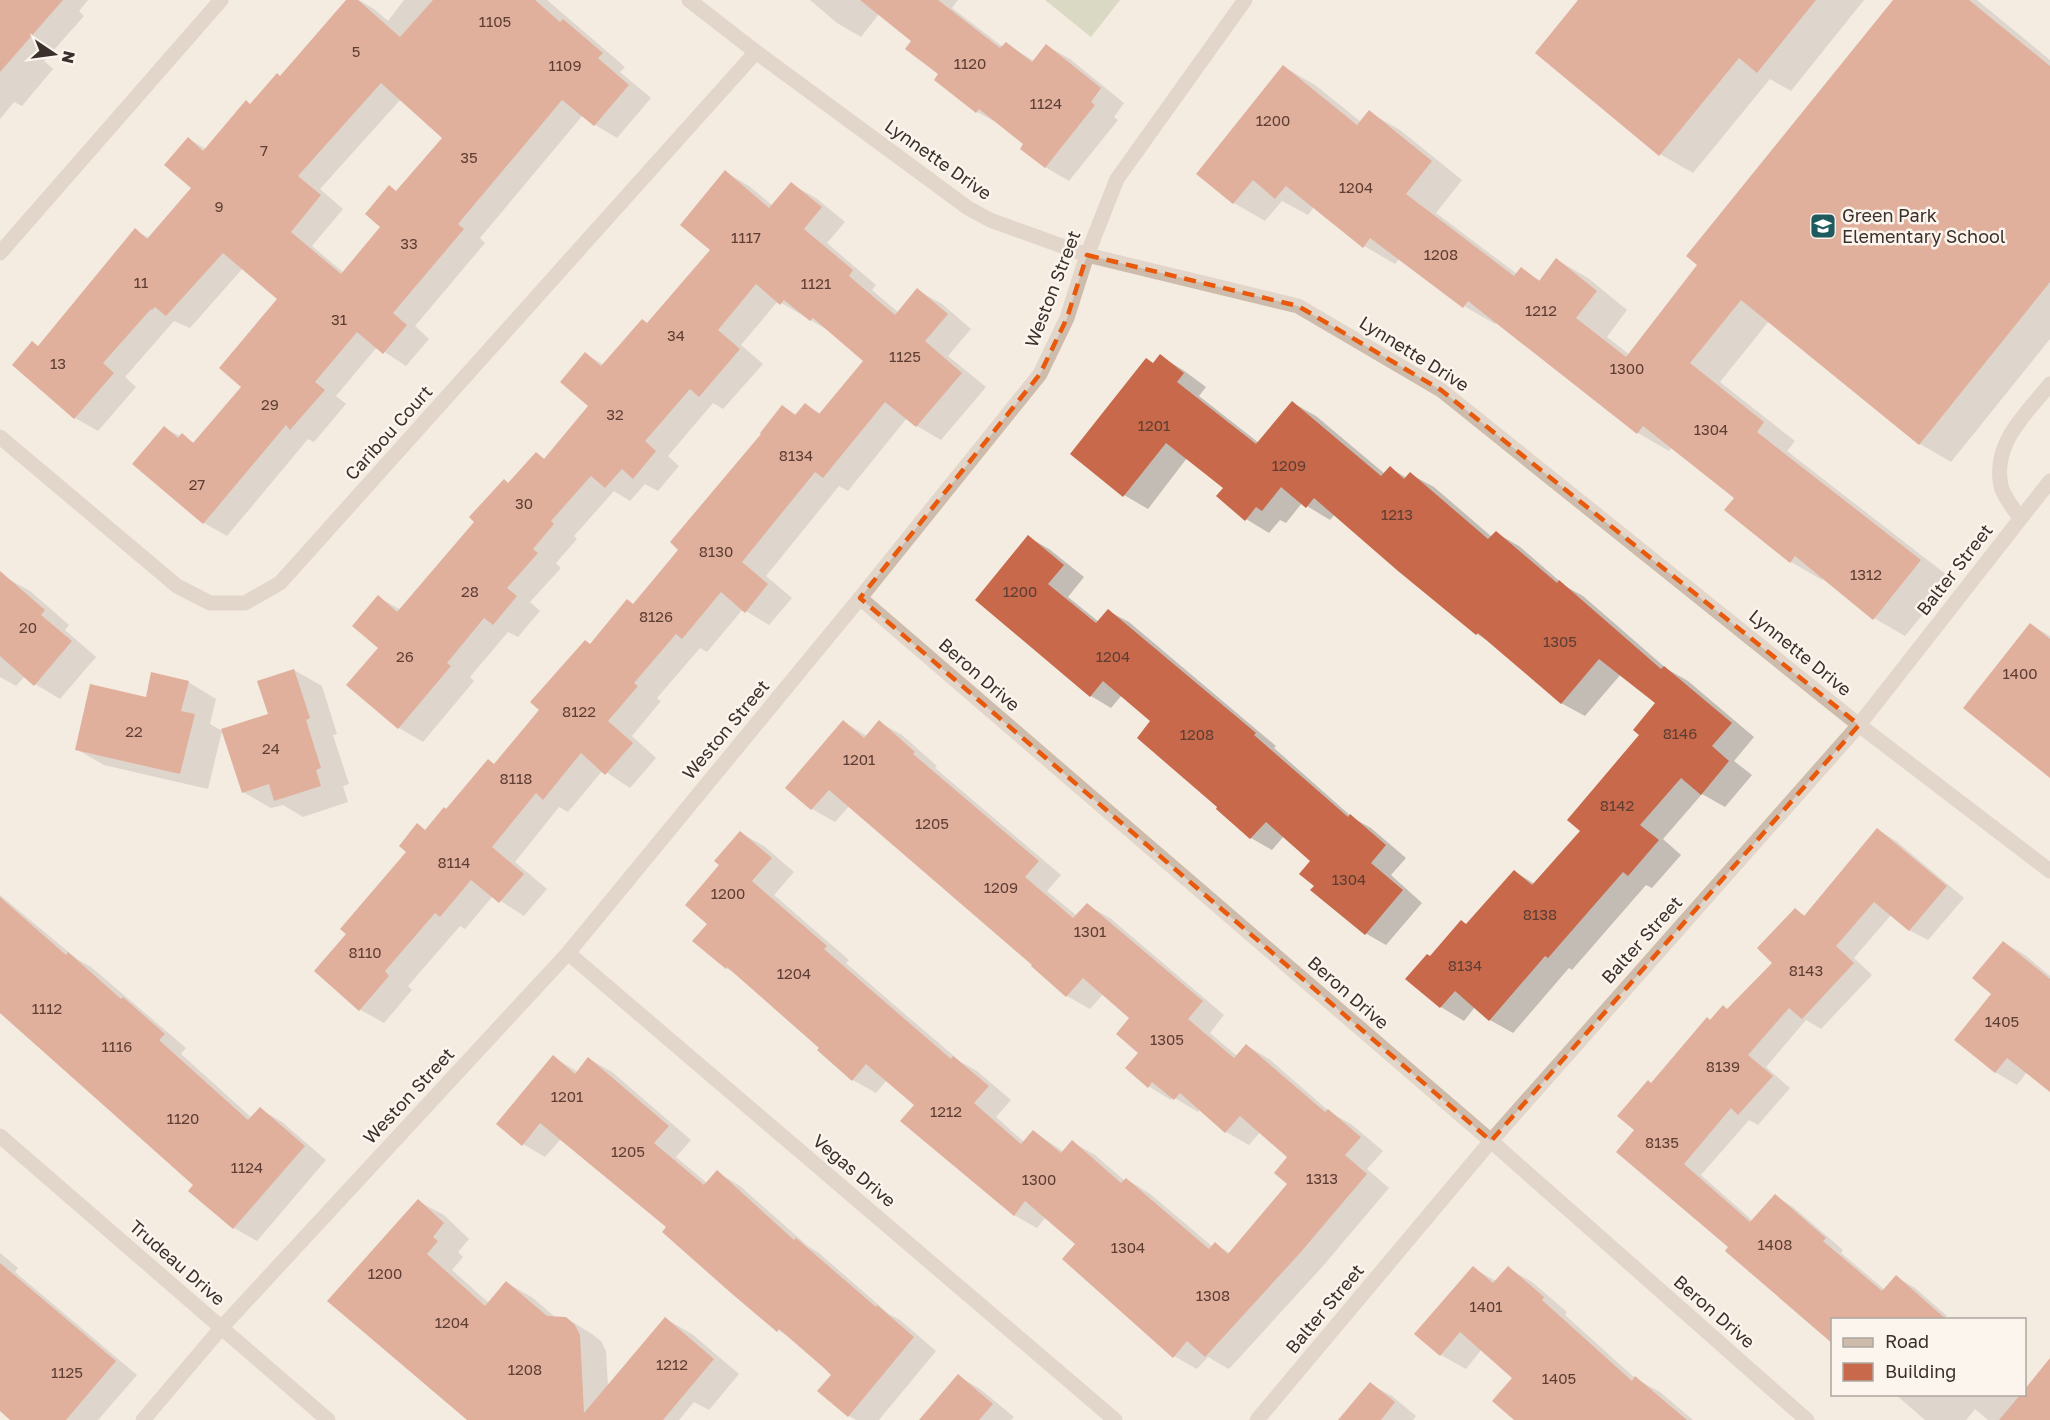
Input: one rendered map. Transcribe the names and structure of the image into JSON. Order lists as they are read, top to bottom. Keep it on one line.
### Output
{"streets":{"street":["Lynnette Drive","Weston Street","Caribou Court","Balter Street","Beron Drive","Vegas Drive","Trudeau Drive"]},"crossings":[["Lynnette Drive","Weston Street"],["Lynnette Drive","Caribou Court"],["Lynnette Drive","Balter Street"],["Weston Street","Beron Drive"],["Weston Street","Vegas Drive"],["Weston Street","Trudeau Drive"],["Balter Street","Beron Drive"]],"places":{"school or university":["Green Park Elementary School"]},"house_numbers":["1105","5","1120","1109","1124","1200","7","35","1204","9","1117","33","1208","11","1121","1212","31","34","1125","13","1300","29","32","1201","1304","8134","1209","27","30","1213","8130","1312","28","1200","8126","20","1305","26","1204","1400","8122","22","8146","1208","24","1201","8118","8142","1205","8114","1304","1209","1200","8138","1301","8110","8134","8143","1204","1112","1405","1305","1116","8139","1201","1212","1120","8135","1205","1124","1313","1300","1408","1304","1200","1308","1401","1204","1212","1208","1125","1405"],"legend":["Road","Building"],"north":"right"}
